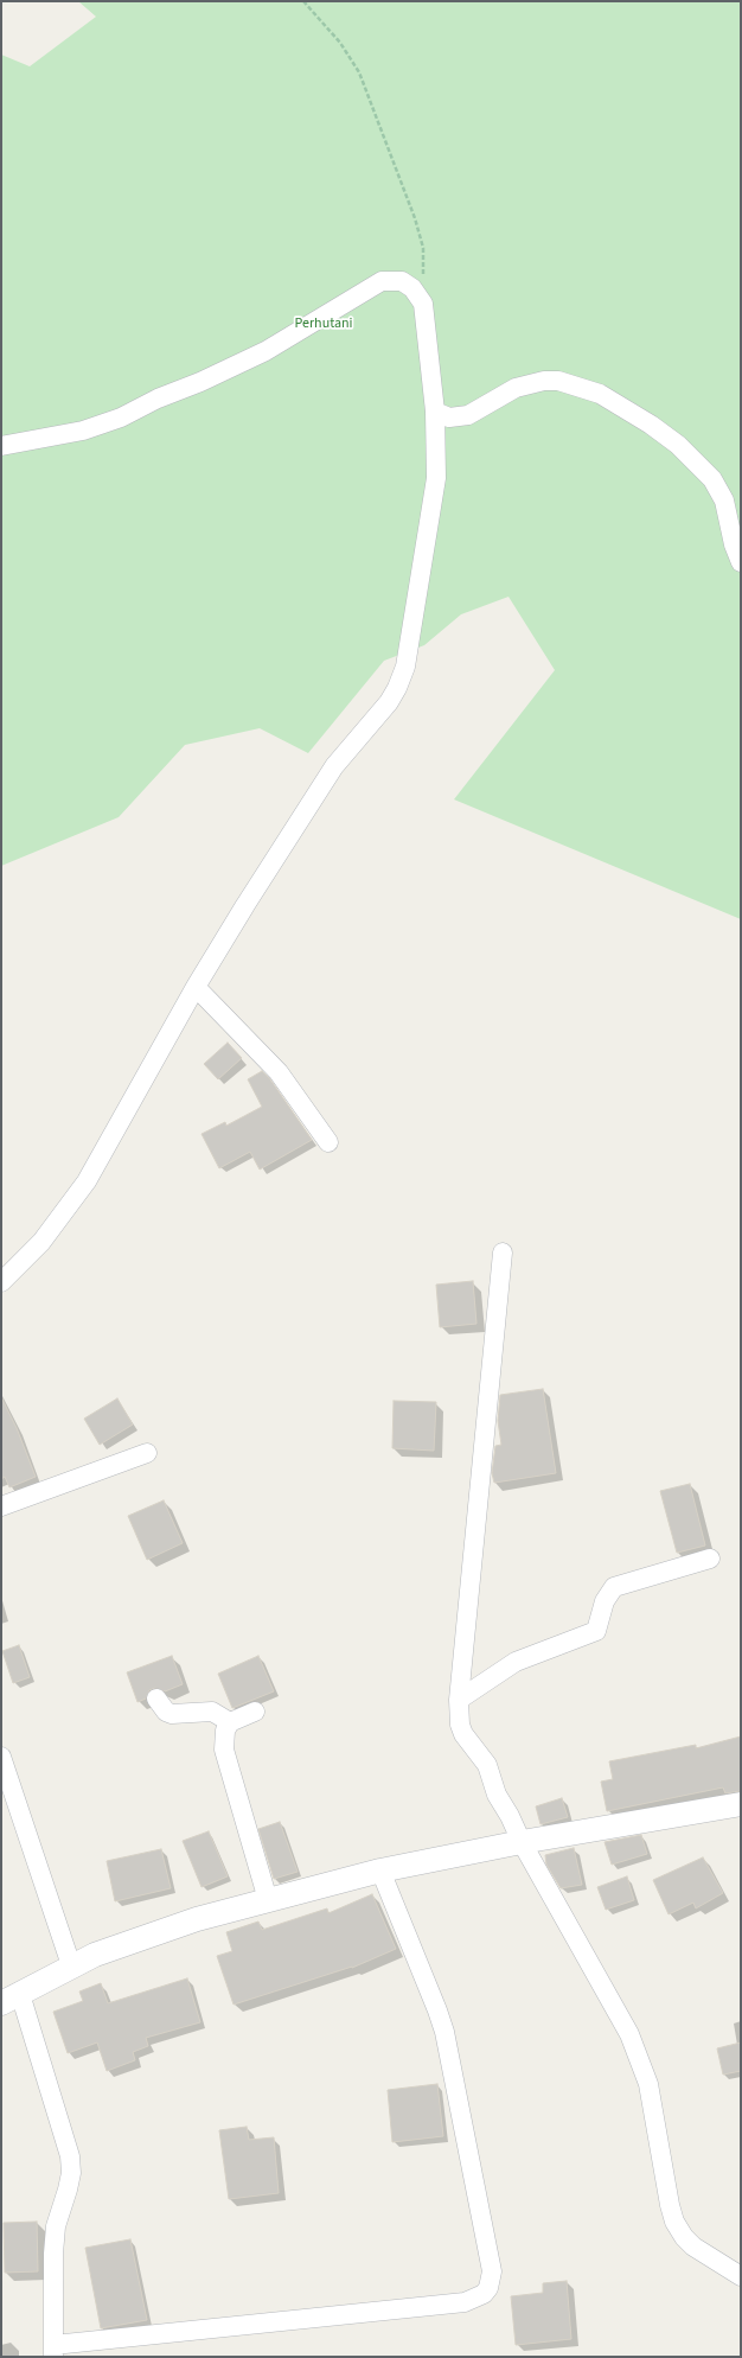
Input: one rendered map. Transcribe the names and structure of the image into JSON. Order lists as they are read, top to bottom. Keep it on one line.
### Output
{"parks":["Perhutani"]}
